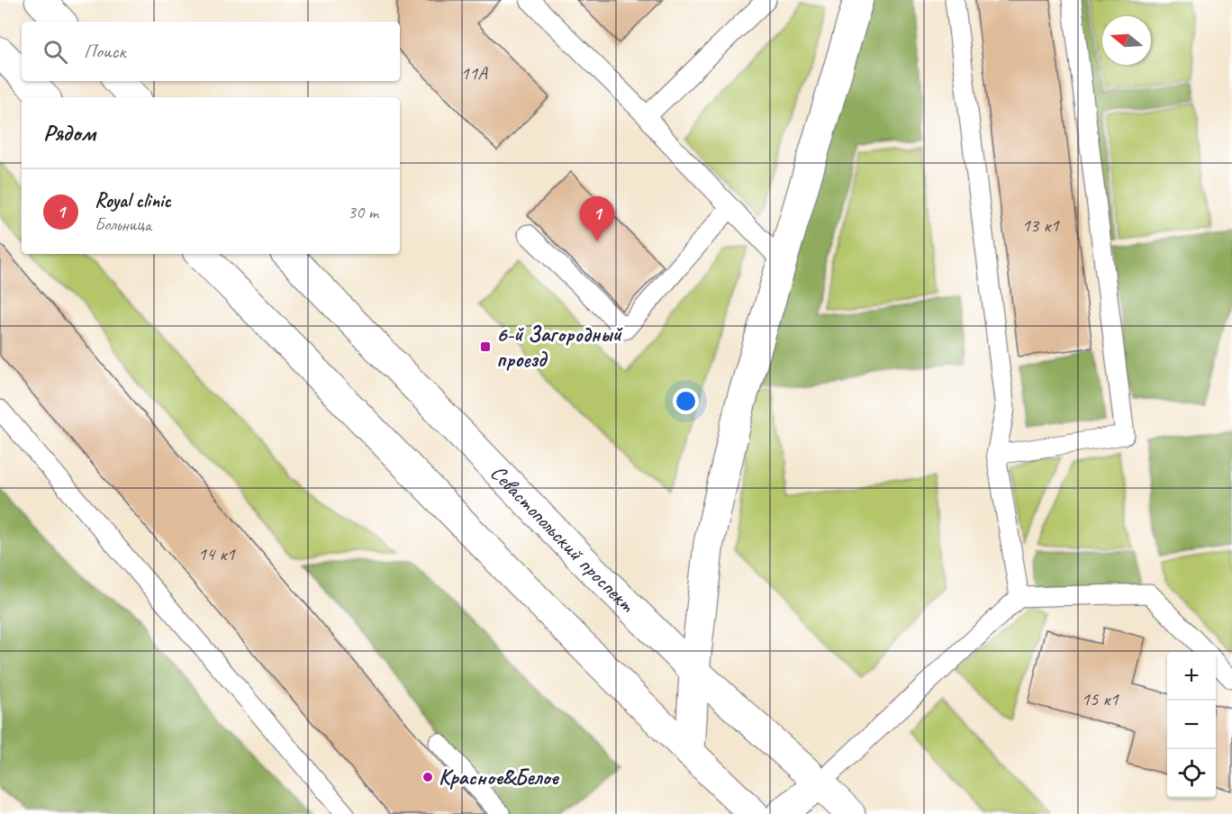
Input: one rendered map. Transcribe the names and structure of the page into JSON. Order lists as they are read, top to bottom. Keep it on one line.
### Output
{"streets":{"main road":["Севастопольский проспект"]},"places":{"transit":["6-й Загородный проезд"],"other":["Красное&Белое"]},"house_numbers":["11А","13 к1","14 к1","15 к1"],"north":"left","page":{"search":"Поиск","heading":"Рядом","list":[{"mark":"1","name":"Royal clinic","note":"Больница","value":"30 m"}],"pins":"1","map_buttons":["+","−"]}}
